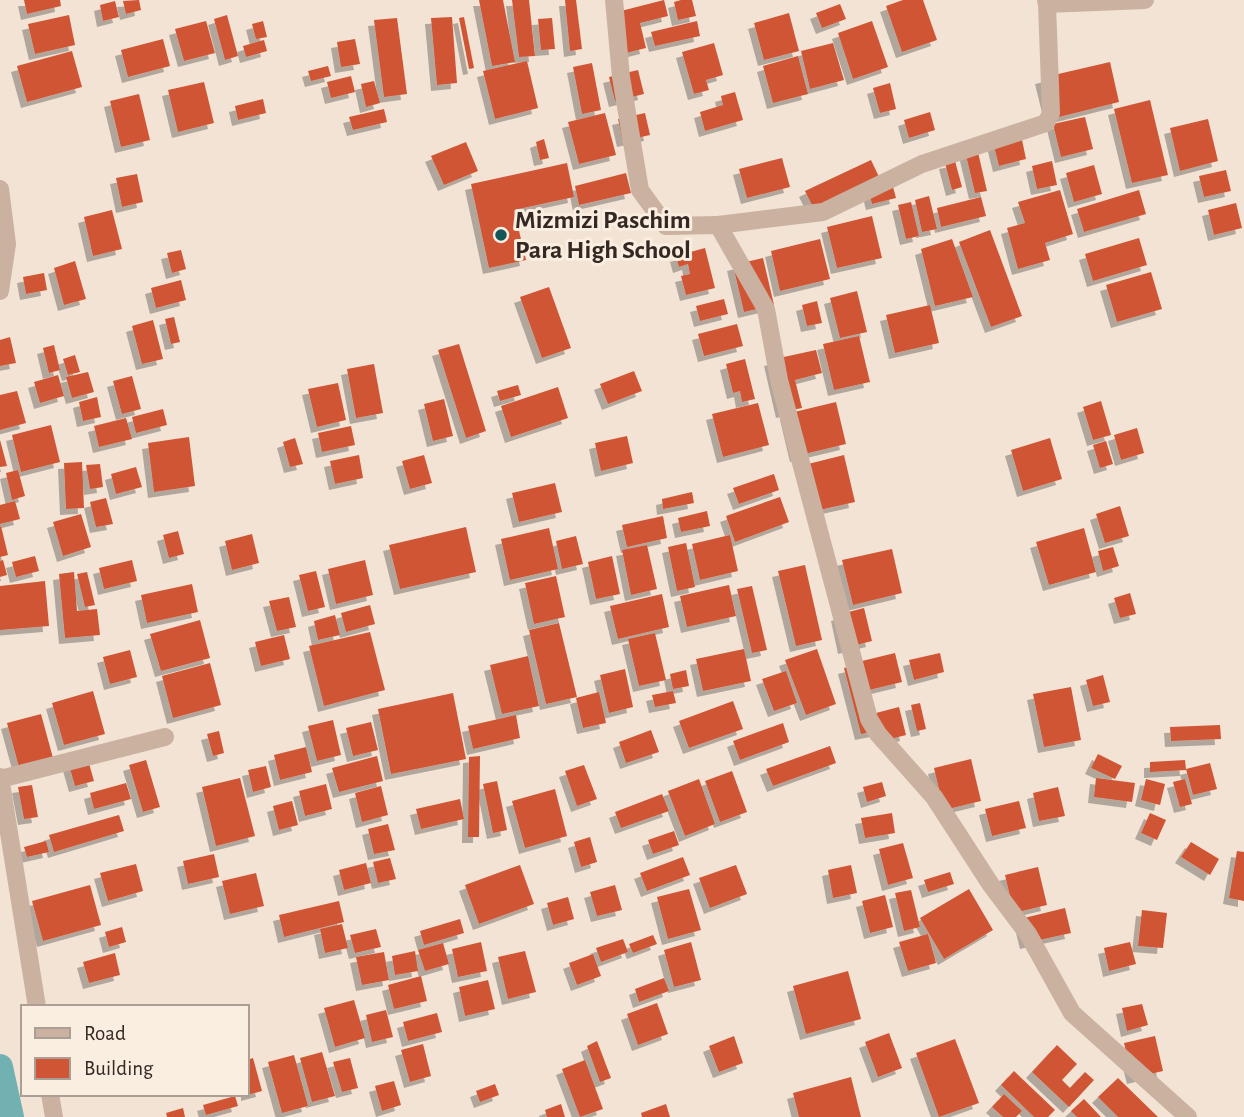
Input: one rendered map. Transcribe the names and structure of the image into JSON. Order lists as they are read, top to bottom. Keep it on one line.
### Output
{"places":["Mizmizi Paschim Para High School"],"legend":["Road","Building"]}
